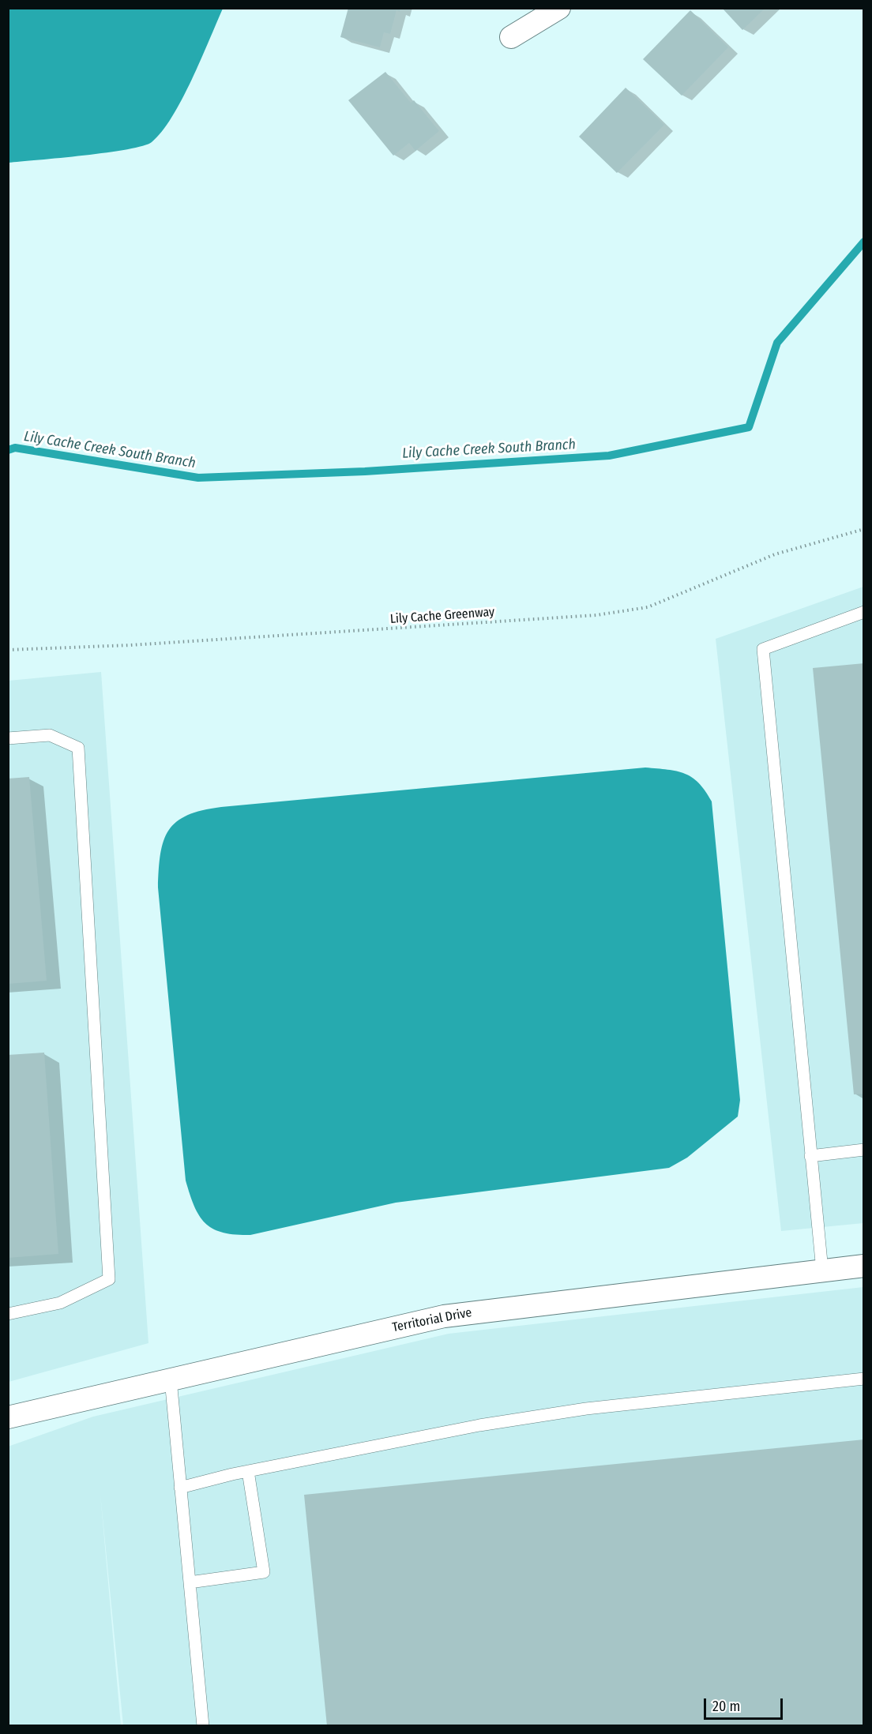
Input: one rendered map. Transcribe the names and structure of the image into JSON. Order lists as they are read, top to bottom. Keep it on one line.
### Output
{"streets":{"street":["Territorial Drive"],"path":["Lily Cache Greenway"]},"water":["Lily Cache Creek South Branch"],"scale_bar":"20 m"}
